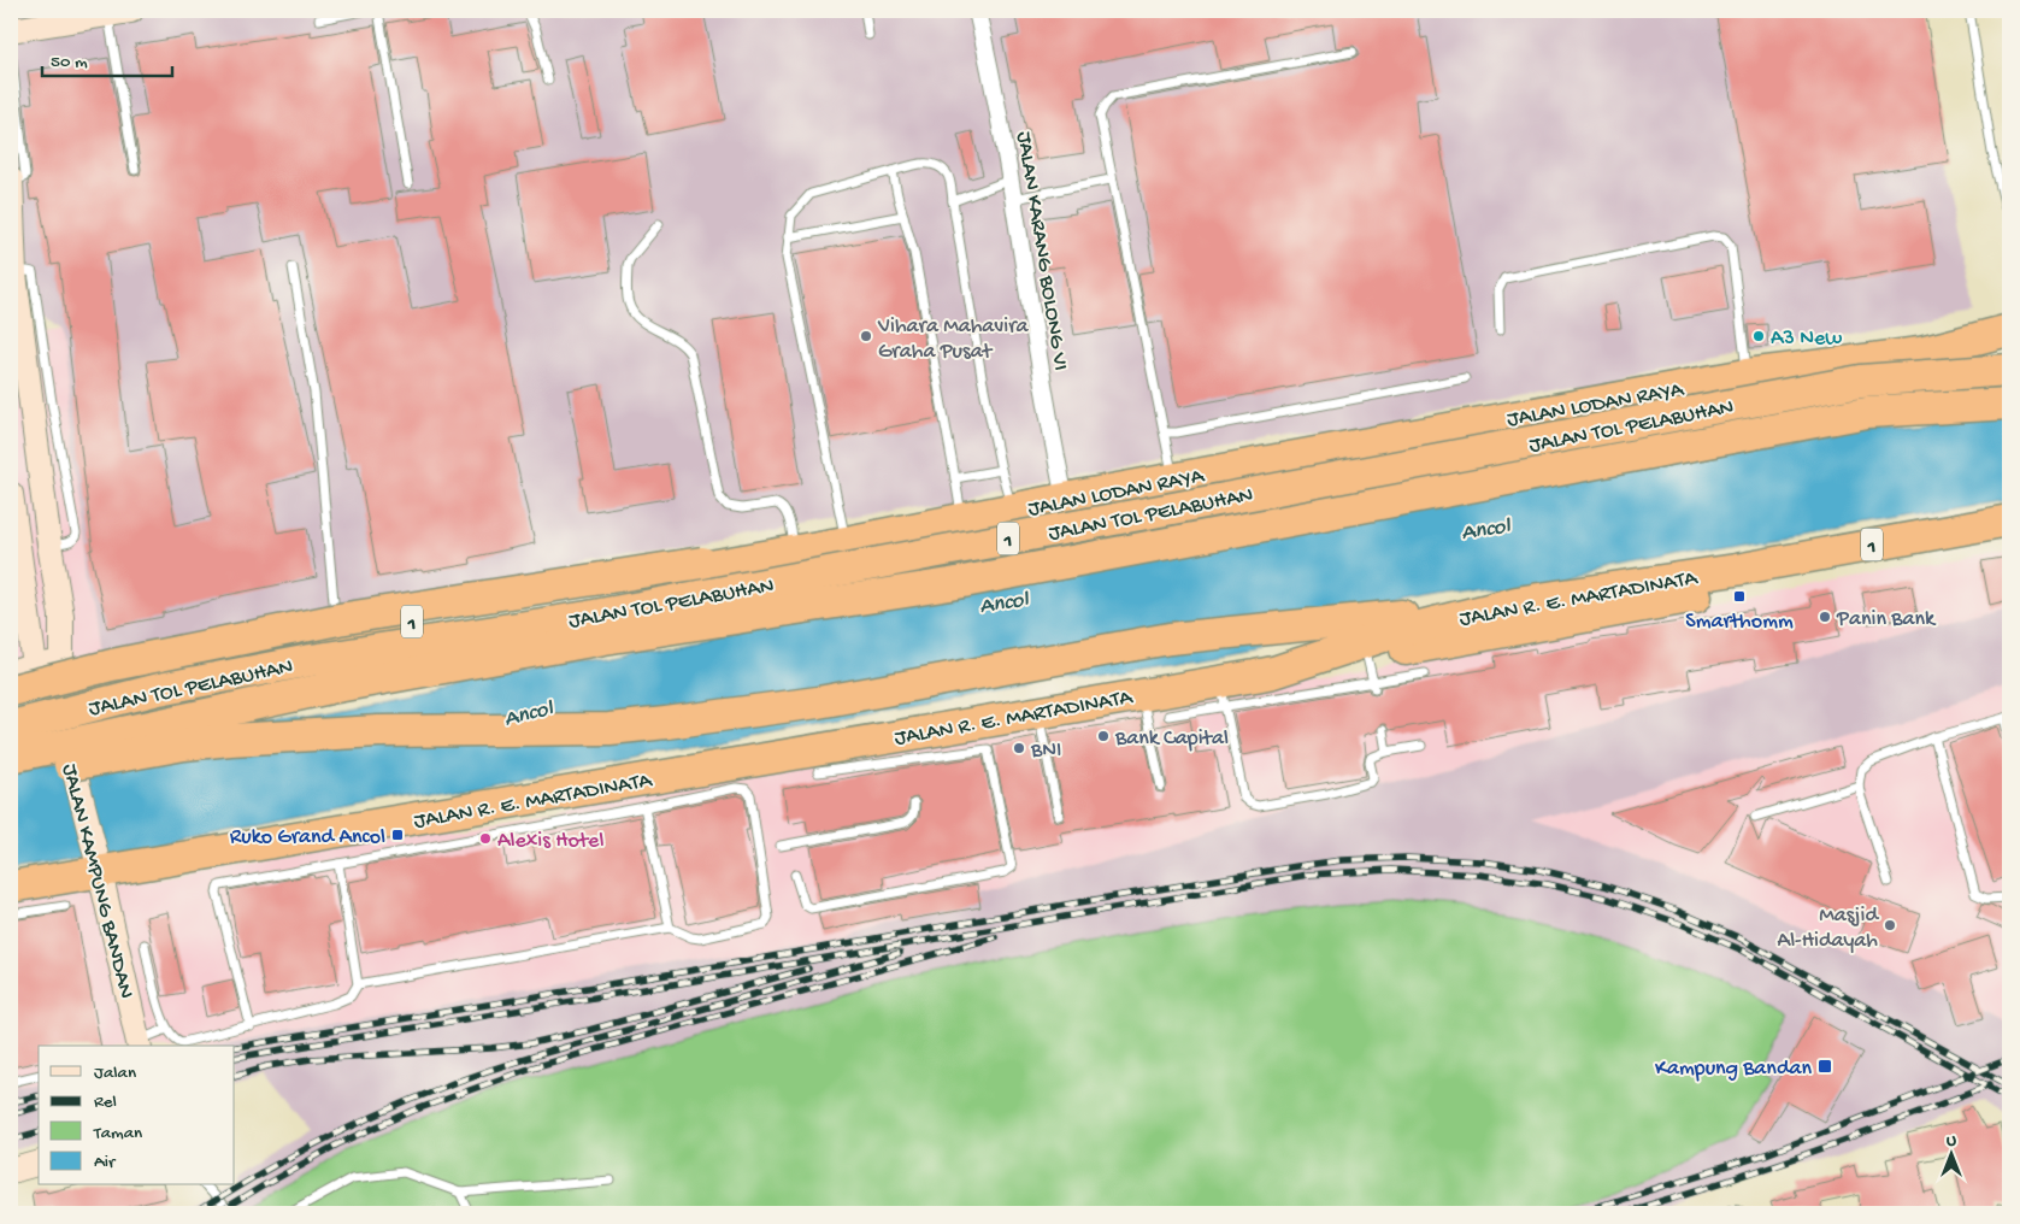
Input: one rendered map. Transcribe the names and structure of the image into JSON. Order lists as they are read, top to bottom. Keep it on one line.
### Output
{"streets":{"highway":["JALAN LODAN RAYA","JALAN TOL PELABUHAN","1","JALAN R. E. MARTADINATA"],"street":["JALAN KARANG BOLONG VI","JALAN KAMPUNG BANDAN"]},"crossings":[["JALAN KARANG BOLONG VI","JALAN LODAN RAYA"],["JALAN LODAN RAYA","JALAN KAMPUNG BANDAN"],["JALAN R. E. MARTADINATA","JALAN KAMPUNG BANDAN"]],"water":["Ancol"],"places":{"other":["Vihara Mahavira Graha Pusat","A3 New","Panin Bank","Bank Capital","BNI","Alexis Hotel","Masjid Al-Hidayah"],"transit":["Smarthomm","Ruko Grand Ancol","Kampung Bandan"]},"legend":["Jalan","Rel","Taman","Air"],"scale_bar":"50 m","north":"top"}
